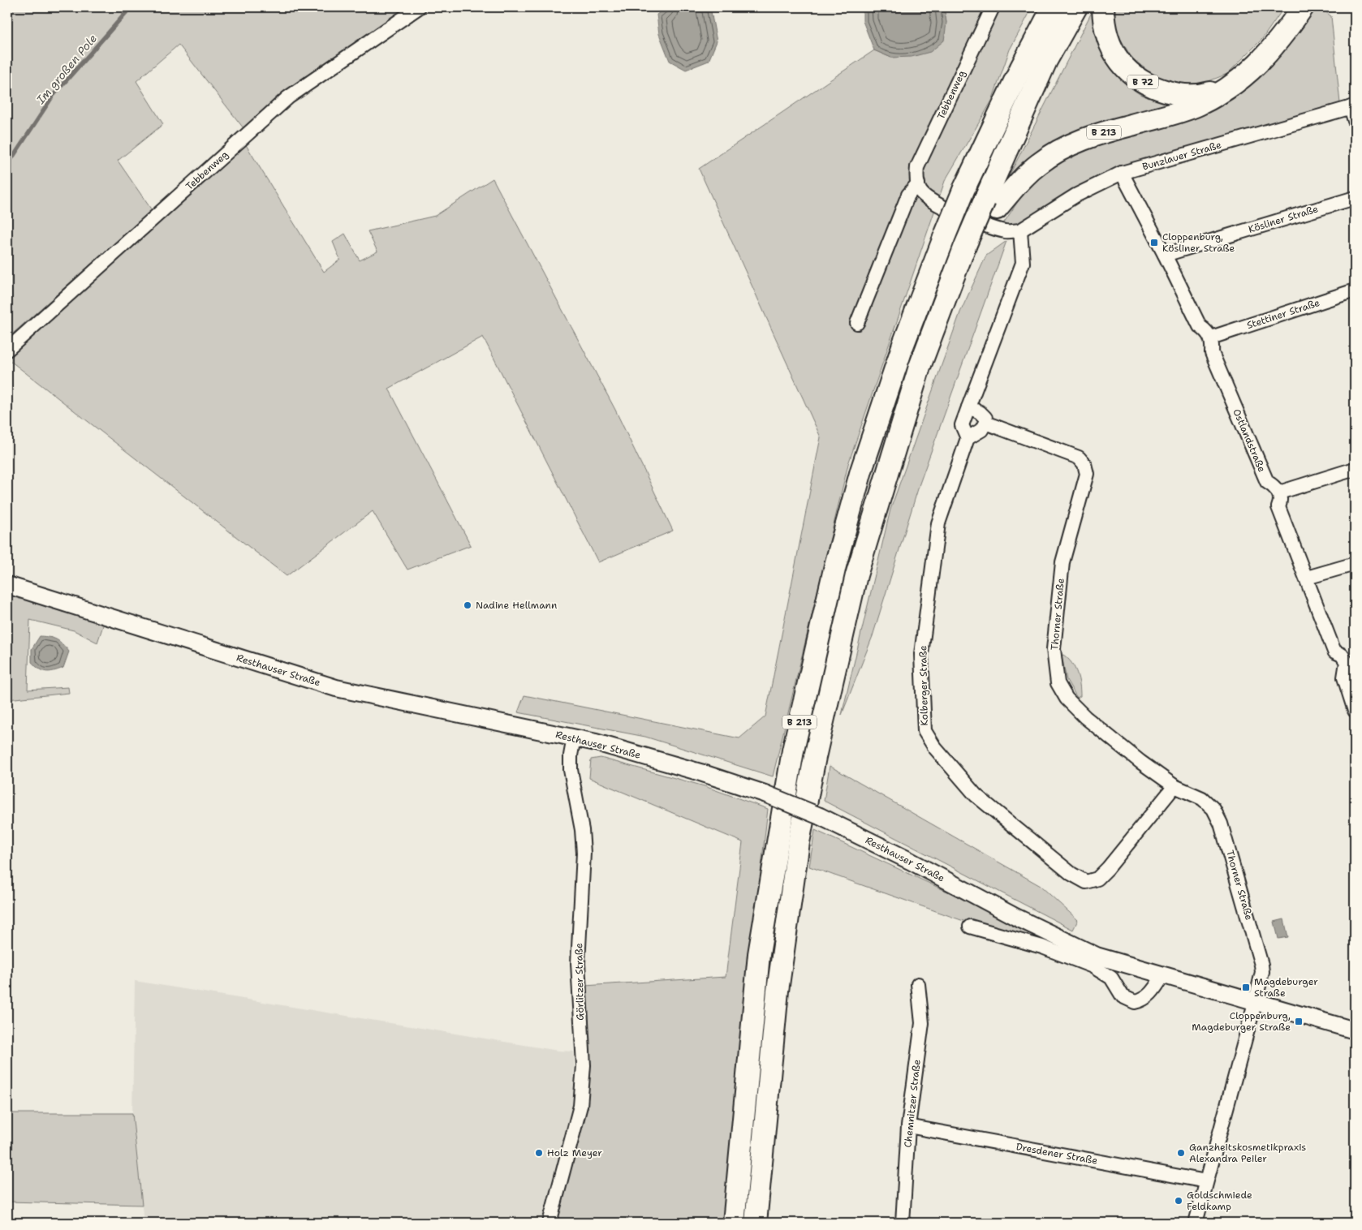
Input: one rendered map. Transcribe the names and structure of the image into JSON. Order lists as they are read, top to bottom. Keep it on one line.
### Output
{"streets":{"highway":["B 72","B 213"],"street":["Tebbenweg","Bunzlauer Straße","Kösliner Straße","Stettiner Straße","Ostlandstraße","Thorner Straße","Resthauser Straße","Kolberger Straße","Görlitzer Straße","Chemnitzer Straße","Dresdener Straße"]},"crossings":[["B 72","B 213"],["Stettiner Straße","Ostlandstraße"],["Thorner Straße","Resthauser Straße"],["Thorner Straße","Kolberger Straße"],["Resthauser Straße","Görlitzer Straße"],["Chemnitzer Straße","Dresdener Straße"]],"water":["Im großen Pole"],"places":{"transit":["Cloppenburg, Kösliner Straße","Magdeburger Straße","Cloppenburg, Magdeburger Straße"],"other":["Nadine Hellmann","Holz Meyer","Ganzheitskosmetikpraxis Alexandra Peiler","Goldschmiede Feldkamp"]}}
